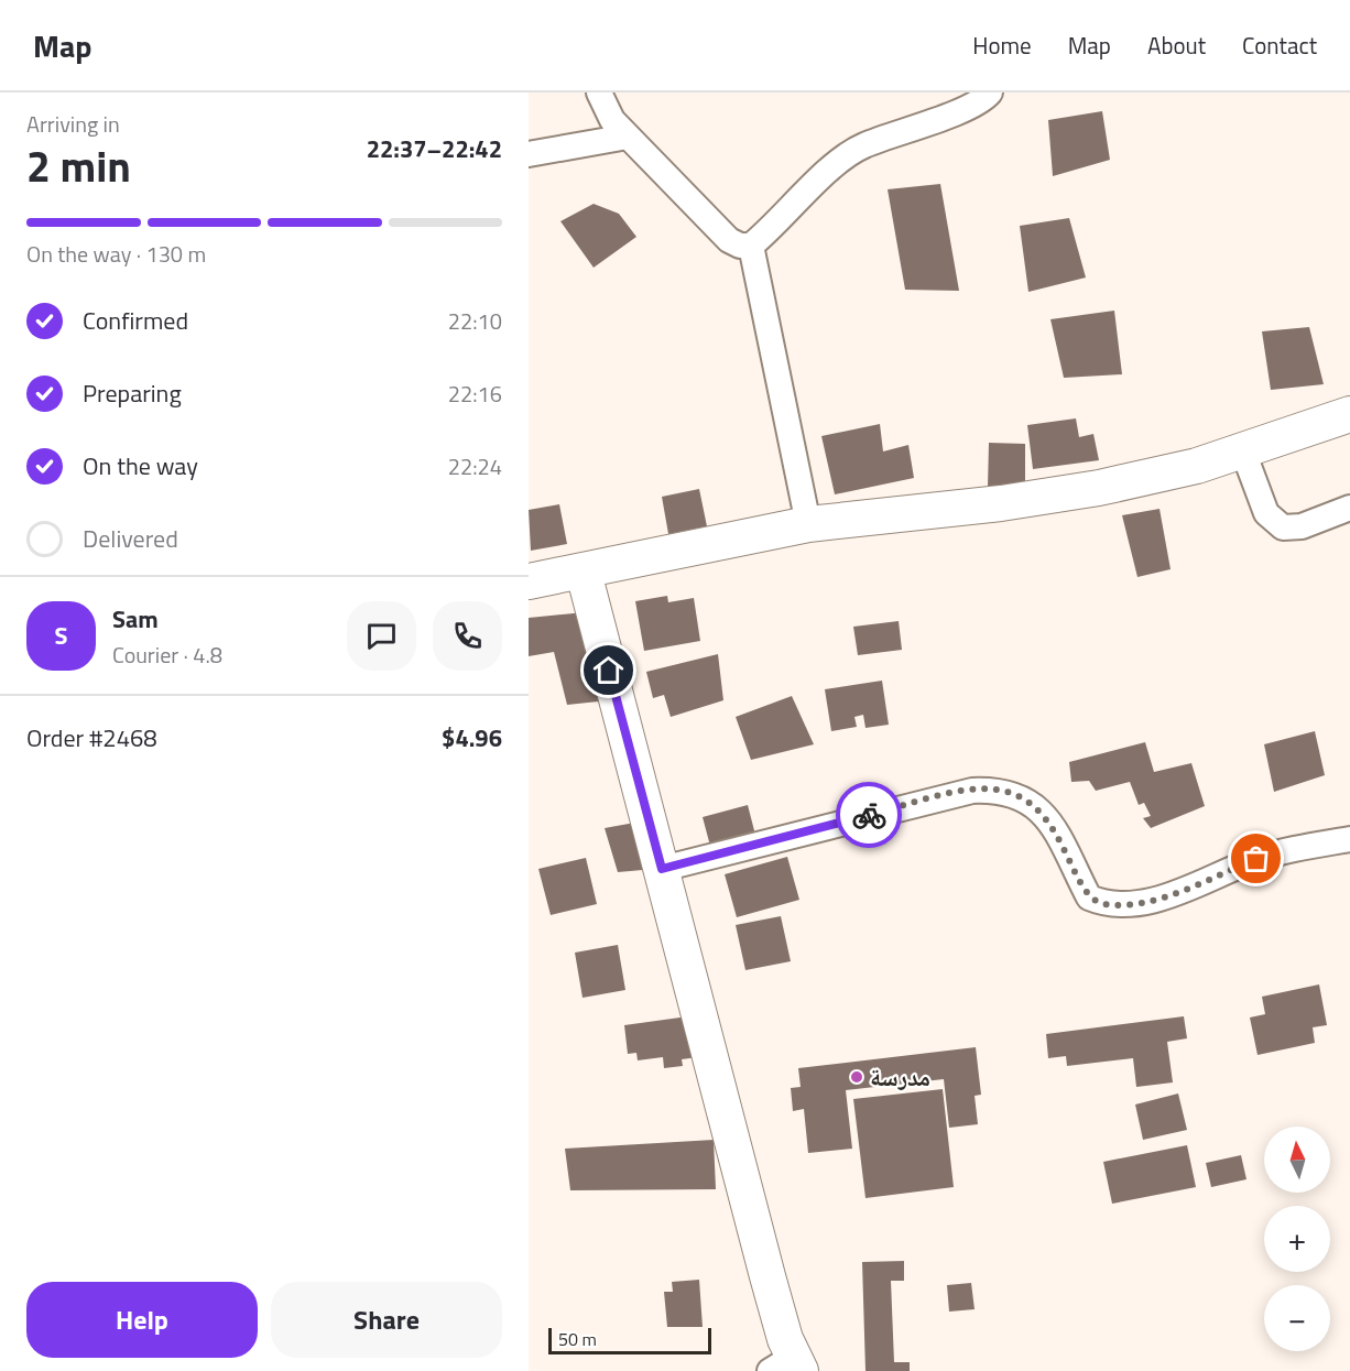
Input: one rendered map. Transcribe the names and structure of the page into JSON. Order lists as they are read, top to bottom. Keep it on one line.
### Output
{"places":["مدرسة"],"scale_bar":"50 m","north":"top","page":{"header":"Map","nav":["Home","Map","About","Contact"],"heading":["2 min","Arriving in","22:37–22:42"],"panel":["Sam","Courier · 4.8","Order #2468","$4.96"],"bar":"On the way · 130 m","list":[["Confirmed","22:10"],["Preparing","22:16"],["On the way","22:24"],"Delivered"],"round":"S","map_buttons":["+","−"],"buttons":["Help","Share"],"scale":"50 m"}}
